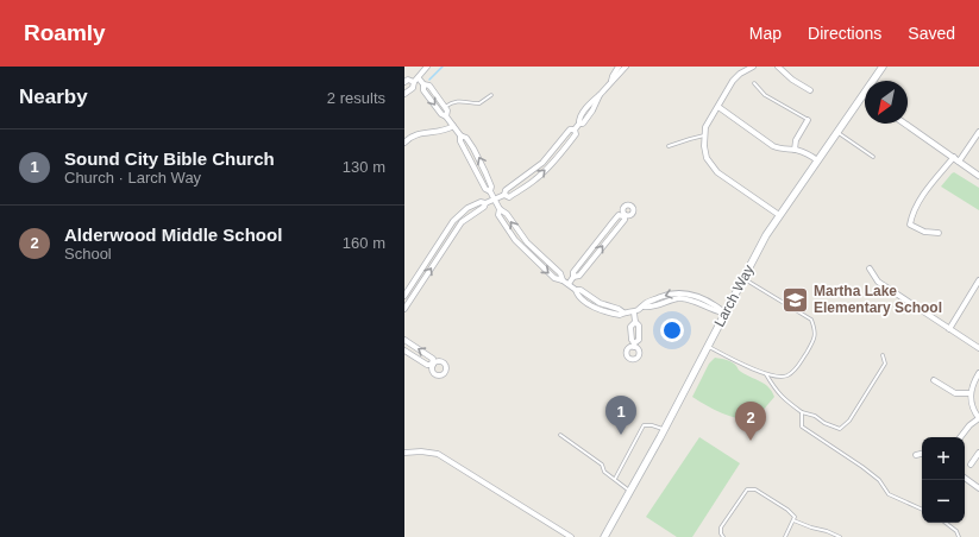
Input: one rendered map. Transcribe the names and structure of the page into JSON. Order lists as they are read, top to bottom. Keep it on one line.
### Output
{"streets":{"main road":["Larch Way"]},"places":{"school or university":["Martha Lake Elementary School"]},"north":"bottom left","page":{"header":"Roamly","nav":["Map","Directions","Saved"],"heading":["Nearby","2 results"],"list":[{"mark":"1","name":"Sound City Bible Church","note":"Church · Larch Way","value":"130 m"},{"mark":"2","name":"Alderwood Middle School","note":"School","value":"160 m"}],"pins":["1","2"],"map_buttons":["+","−"]}}
